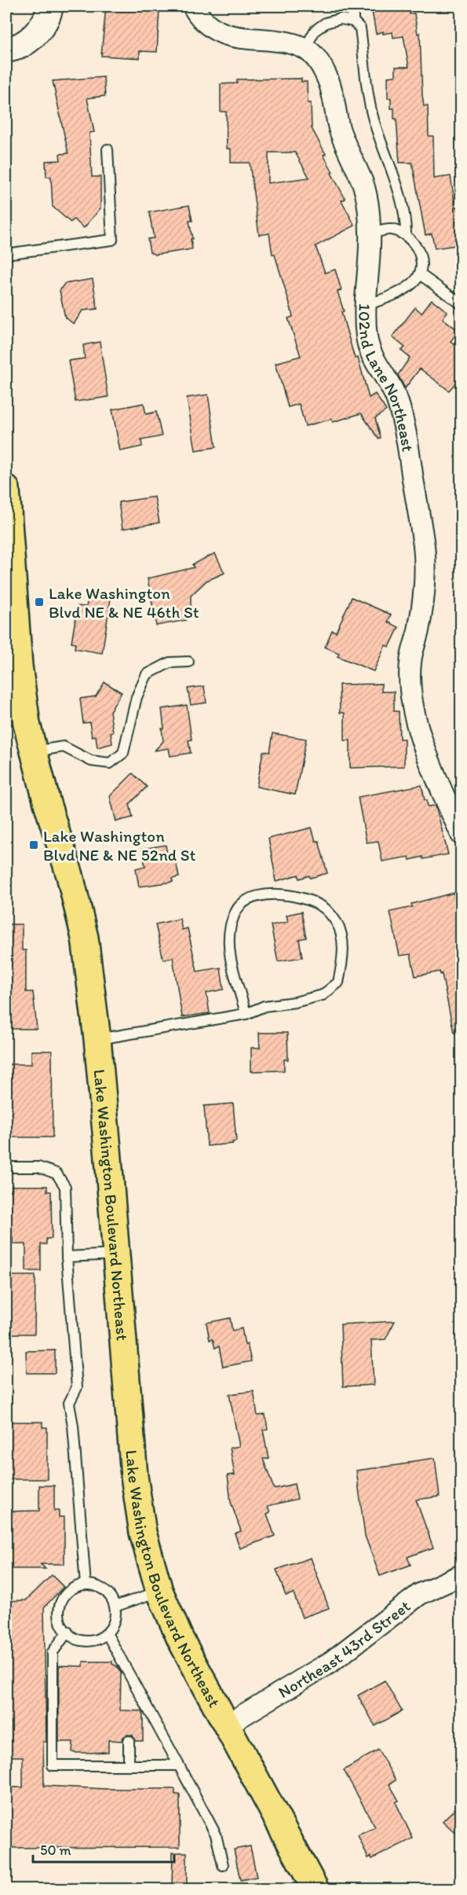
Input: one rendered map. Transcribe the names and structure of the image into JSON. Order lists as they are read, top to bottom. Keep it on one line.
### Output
{"streets":{"main road":["Lake Washington Boulevard Northeast"],"street":["102nd Lane Northeast","Northeast 43rd Street"]},"crossings":[["Lake Washington Boulevard Northeast","Northeast 43rd Street"]],"places":{"transit":["Lake Washington Blvd NE & NE 46th St","Lake Washington Blvd NE & NE 52nd St"]},"scale_bar":"50 m"}
